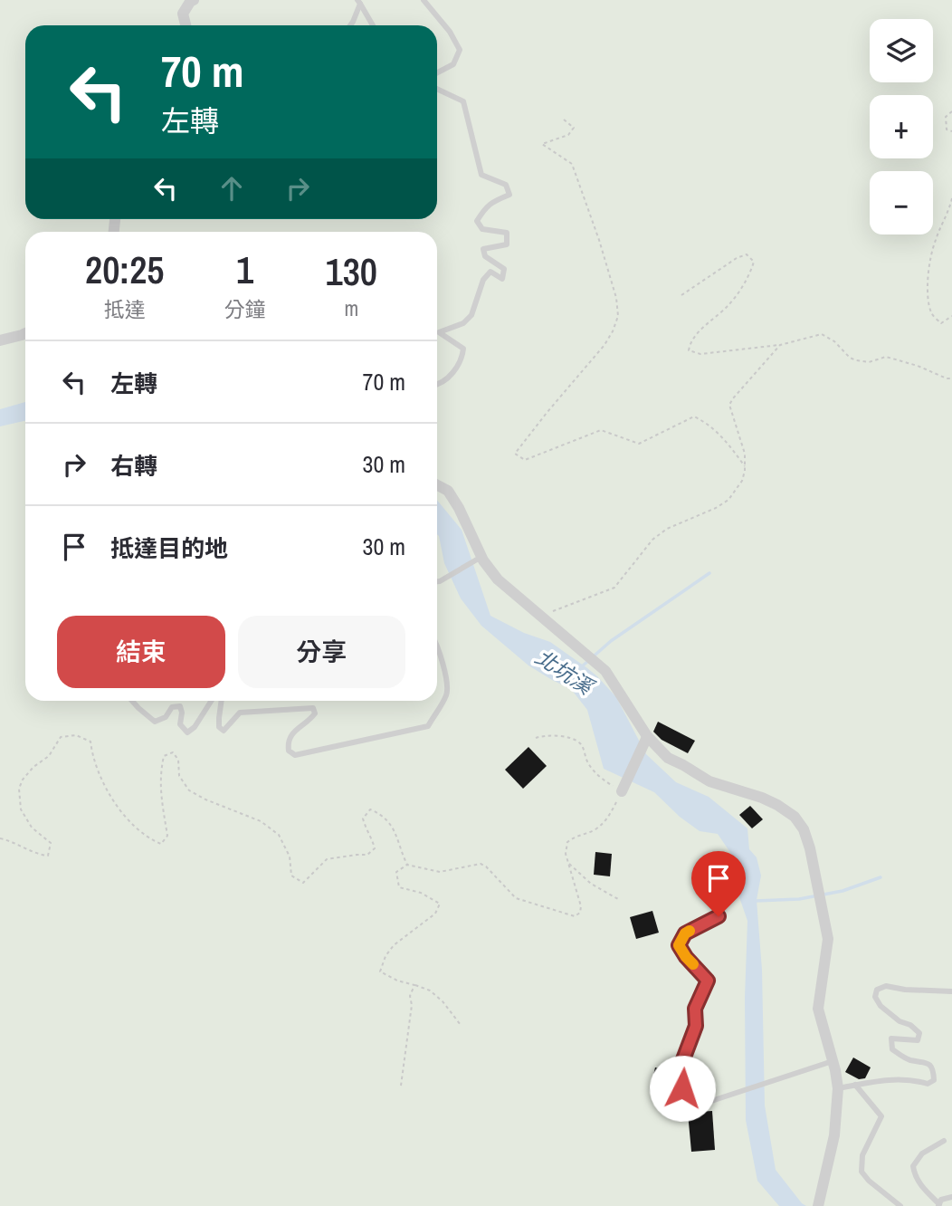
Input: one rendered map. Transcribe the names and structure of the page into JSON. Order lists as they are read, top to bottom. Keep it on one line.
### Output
{"water":["北坑溪"],"page":{"map_buttons":["+","−"],"turn":["70 m","左轉"],"eta":["20:25","抵達","1","分鐘","130","m"],"list":[{"name":"左轉","value":"70 m"},{"name":"右轉","value":"30 m"},{"name":"抵達目的地","value":"30 m"}],"buttons":["結束","分享"]}}
